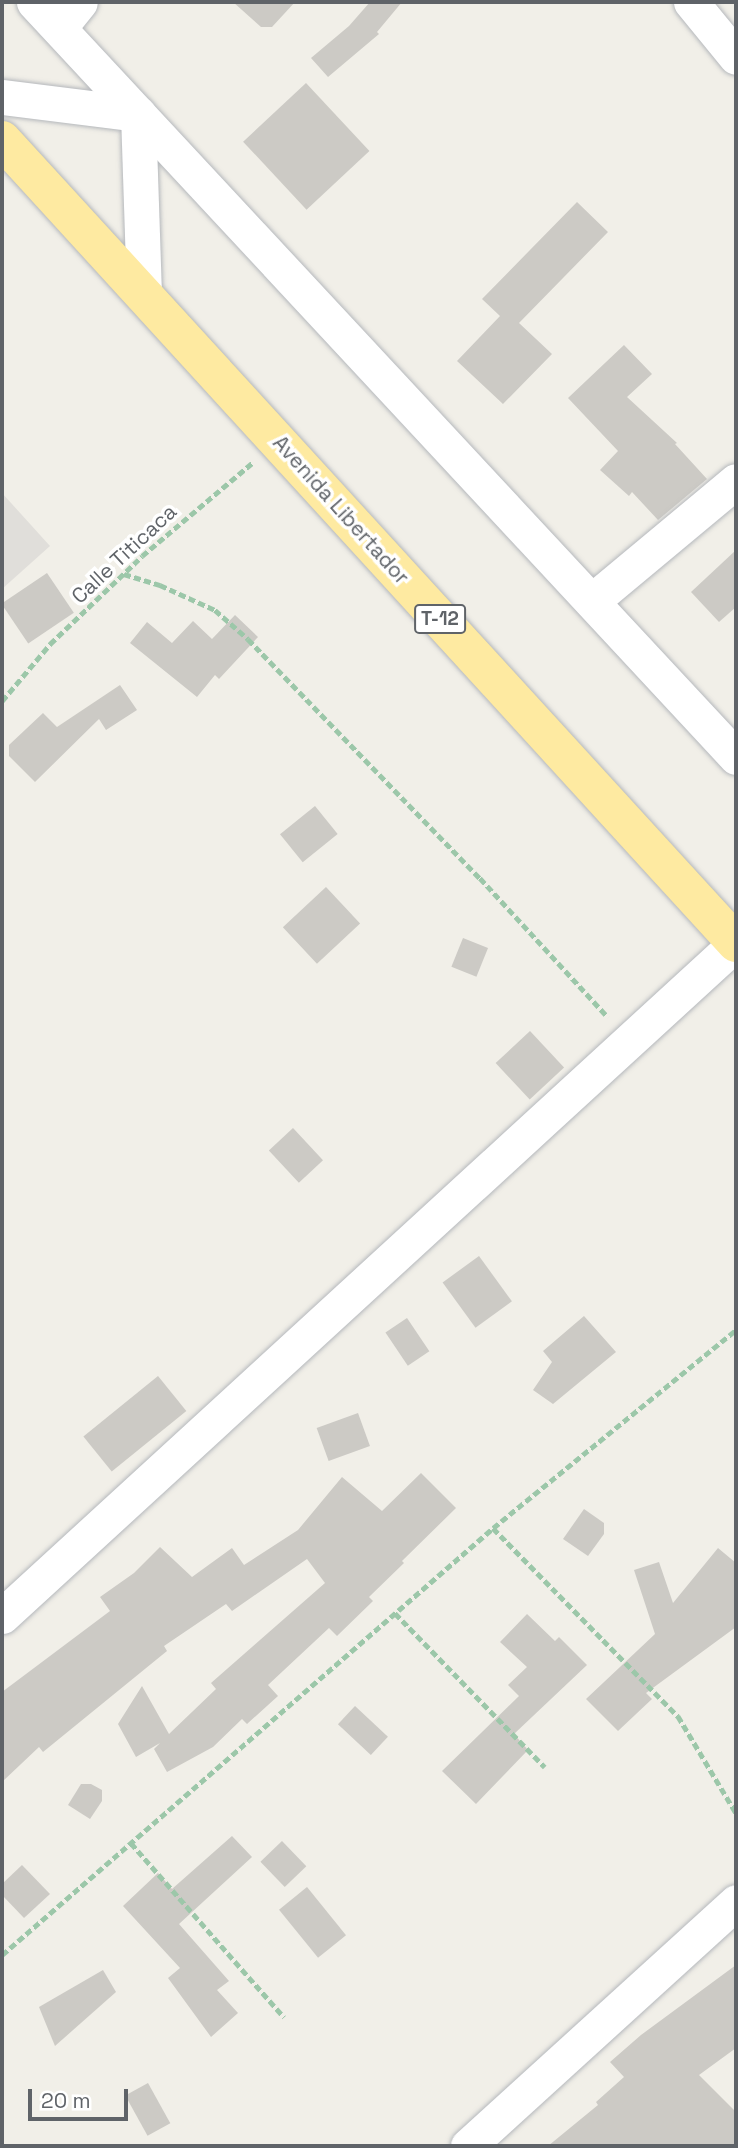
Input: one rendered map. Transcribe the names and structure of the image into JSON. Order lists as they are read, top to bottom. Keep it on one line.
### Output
{"streets":{"highway":["Avenida Libertador","T-12"],"path":["Calle Titicaca"]},"crossings":[["Avenida Libertador","Calle Titicaca"]],"scale_bar":"20 m"}
